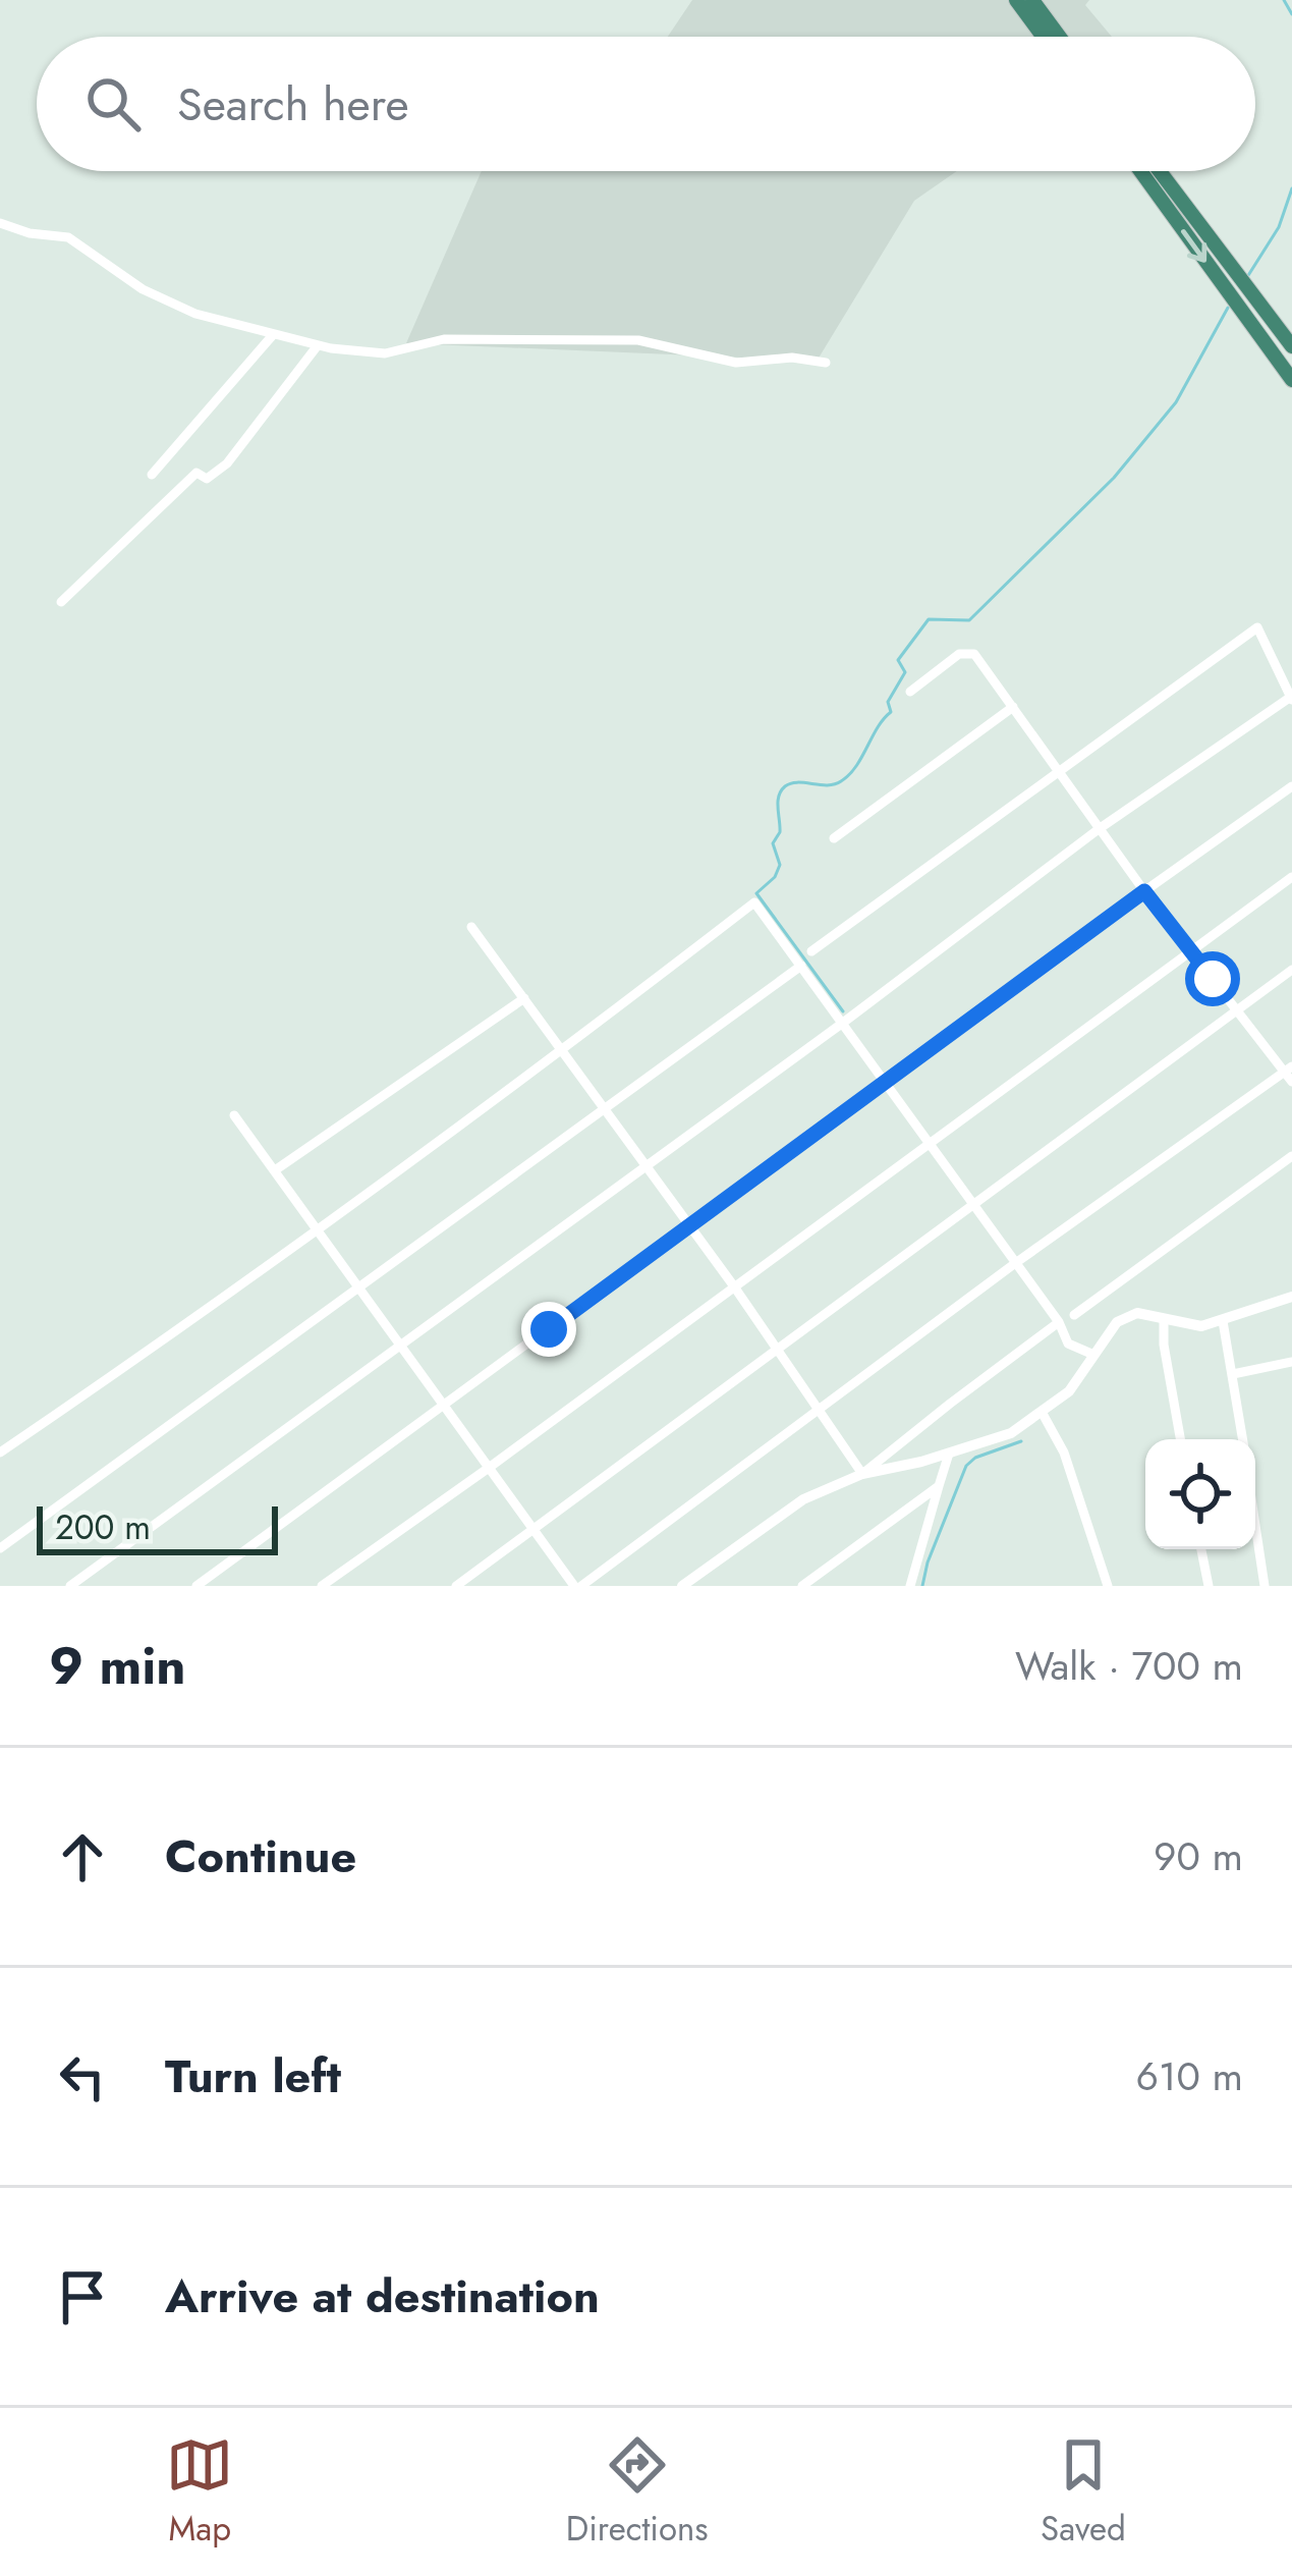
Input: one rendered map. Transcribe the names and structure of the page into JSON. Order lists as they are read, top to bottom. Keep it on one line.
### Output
{"scale_bar":"200 m","page":{"search":"Search here","scale":"200 m","heading":["9 min","Walk · 700 m"],"list":[["Continue","90 m"],["Turn left","610 m"],"Arrive at destination"],"nav":["Map","Directions","Saved"]}}
